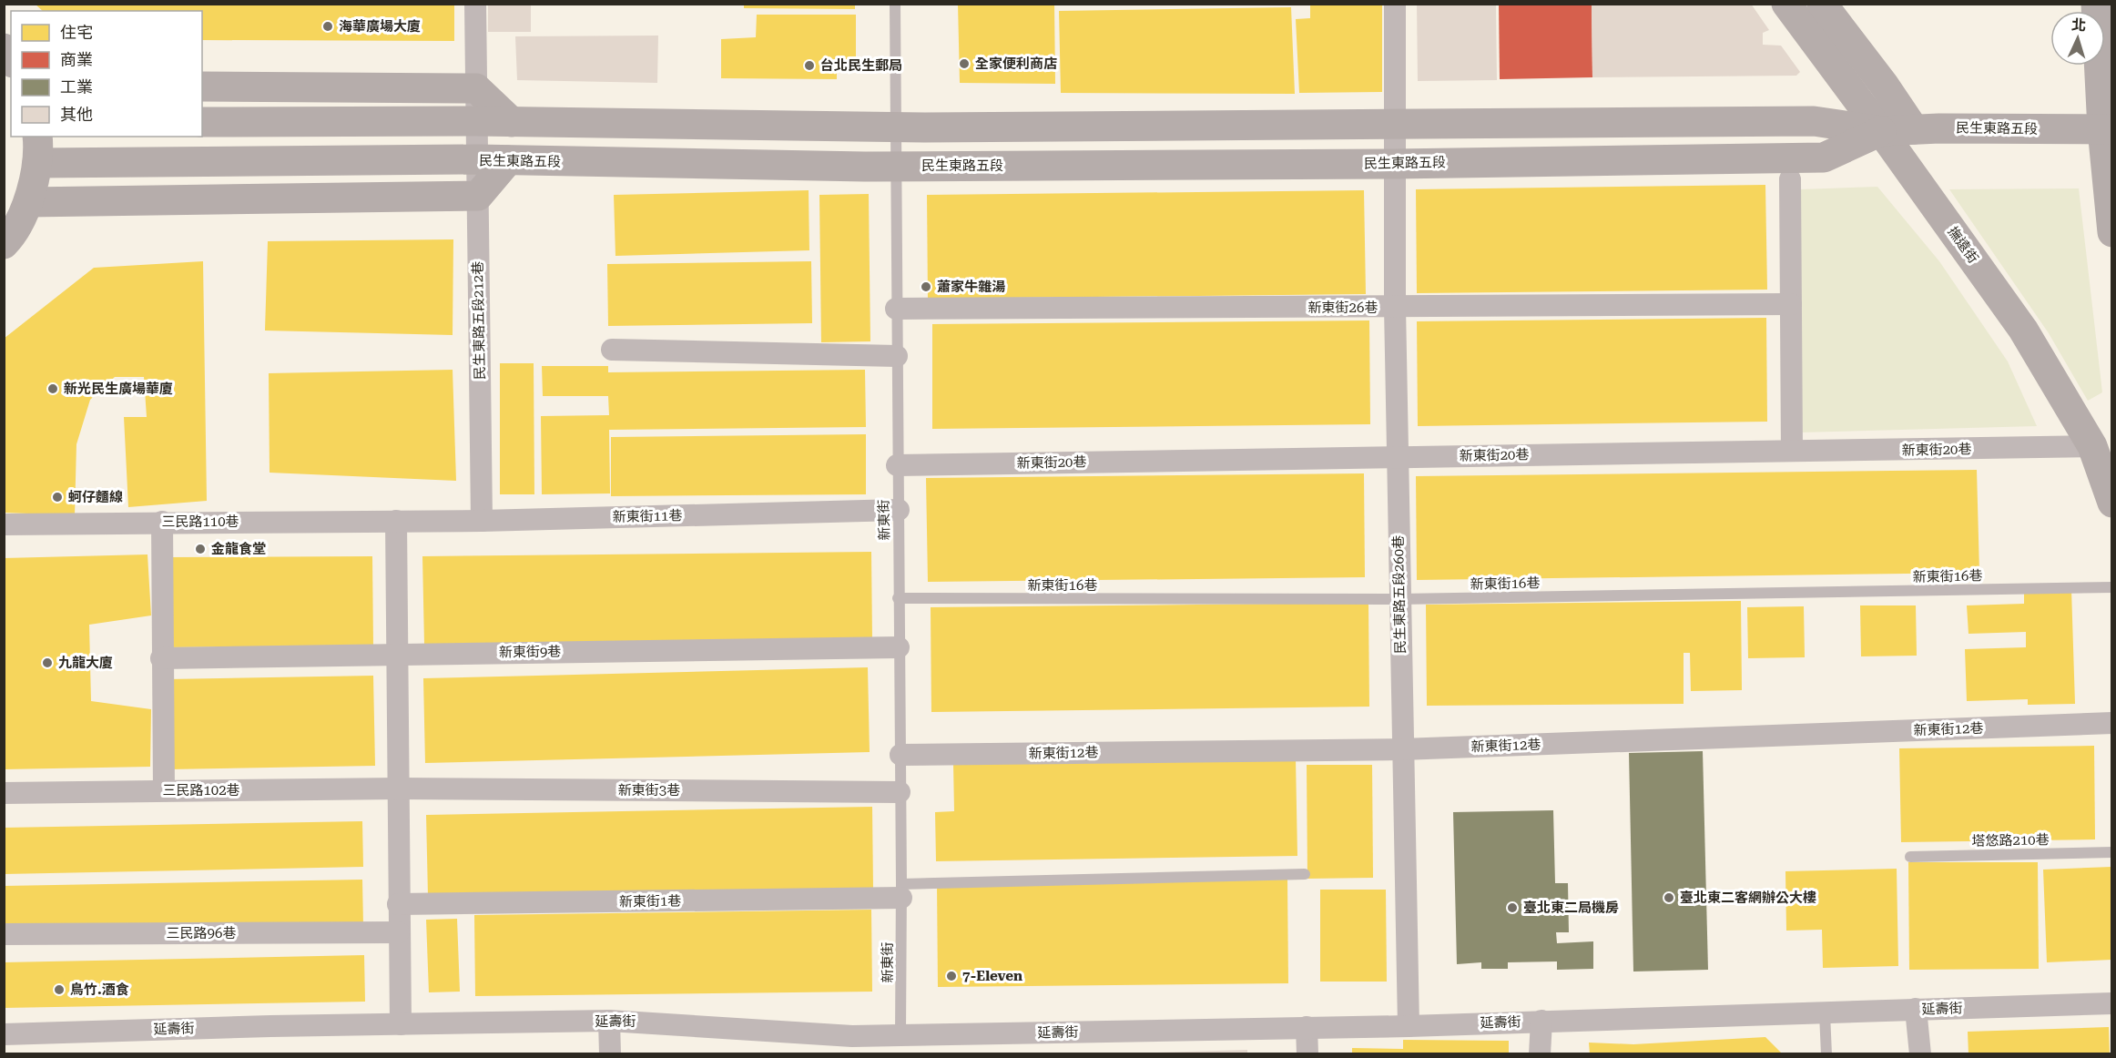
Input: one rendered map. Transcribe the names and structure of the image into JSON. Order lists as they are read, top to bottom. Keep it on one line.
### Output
{"streets":{"street":["民生東路五段","撫遠街","新東街26巷","民生東路五段212巷","新東街20巷","新東街11巷","三民路110巷","民生東路五段260巷","新東街9巷","新東街12巷","三民路102巷","新東街3巷","新東街1巷","三民路96巷","延壽街"],"lane":["新東街","新東街16巷","塔悠路210巷"]},"crossings":[["民生東路五段","撫遠街"],["民生東路五段","民生東路五段212巷"],["民生東路五段","新東街"],["民生東路五段","民生東路五段260巷"],["撫遠街","新東街20巷"],["新東街26巷","新東街"],["新東街26巷","民生東路五段260巷"],["民生東路五段212巷","新東街11巷"],["新東街20巷","新東街"],["新東街20巷","民生東路五段260巷"],["新東街11巷","新東街"],["新東街11巷","三民路110巷"],["新東街","新東街16巷"],["新東街","新東街9巷"],["新東街","新東街12巷"],["新東街","新東街3巷"],["新東街","新東街1巷"],["新東街","延壽街"],["新東街16巷","民生東路五段260巷"],["民生東路五段260巷","新東街12巷"],["民生東路五段260巷","延壽街"],["三民路102巷","新東街3巷"]],"places":["海華廣場大廈","全家便利商店","台北民生郵局","蕭家牛雜湯","新光民生廣場華廈","蚵仔麵線","金龍食堂","九龍大廈","臺北東二客網辦公大樓","臺北東二局機房","7-Eleven","鳥竹.酒食"],"legend":["住宅","商業","工業","其他"],"north":"top"}
